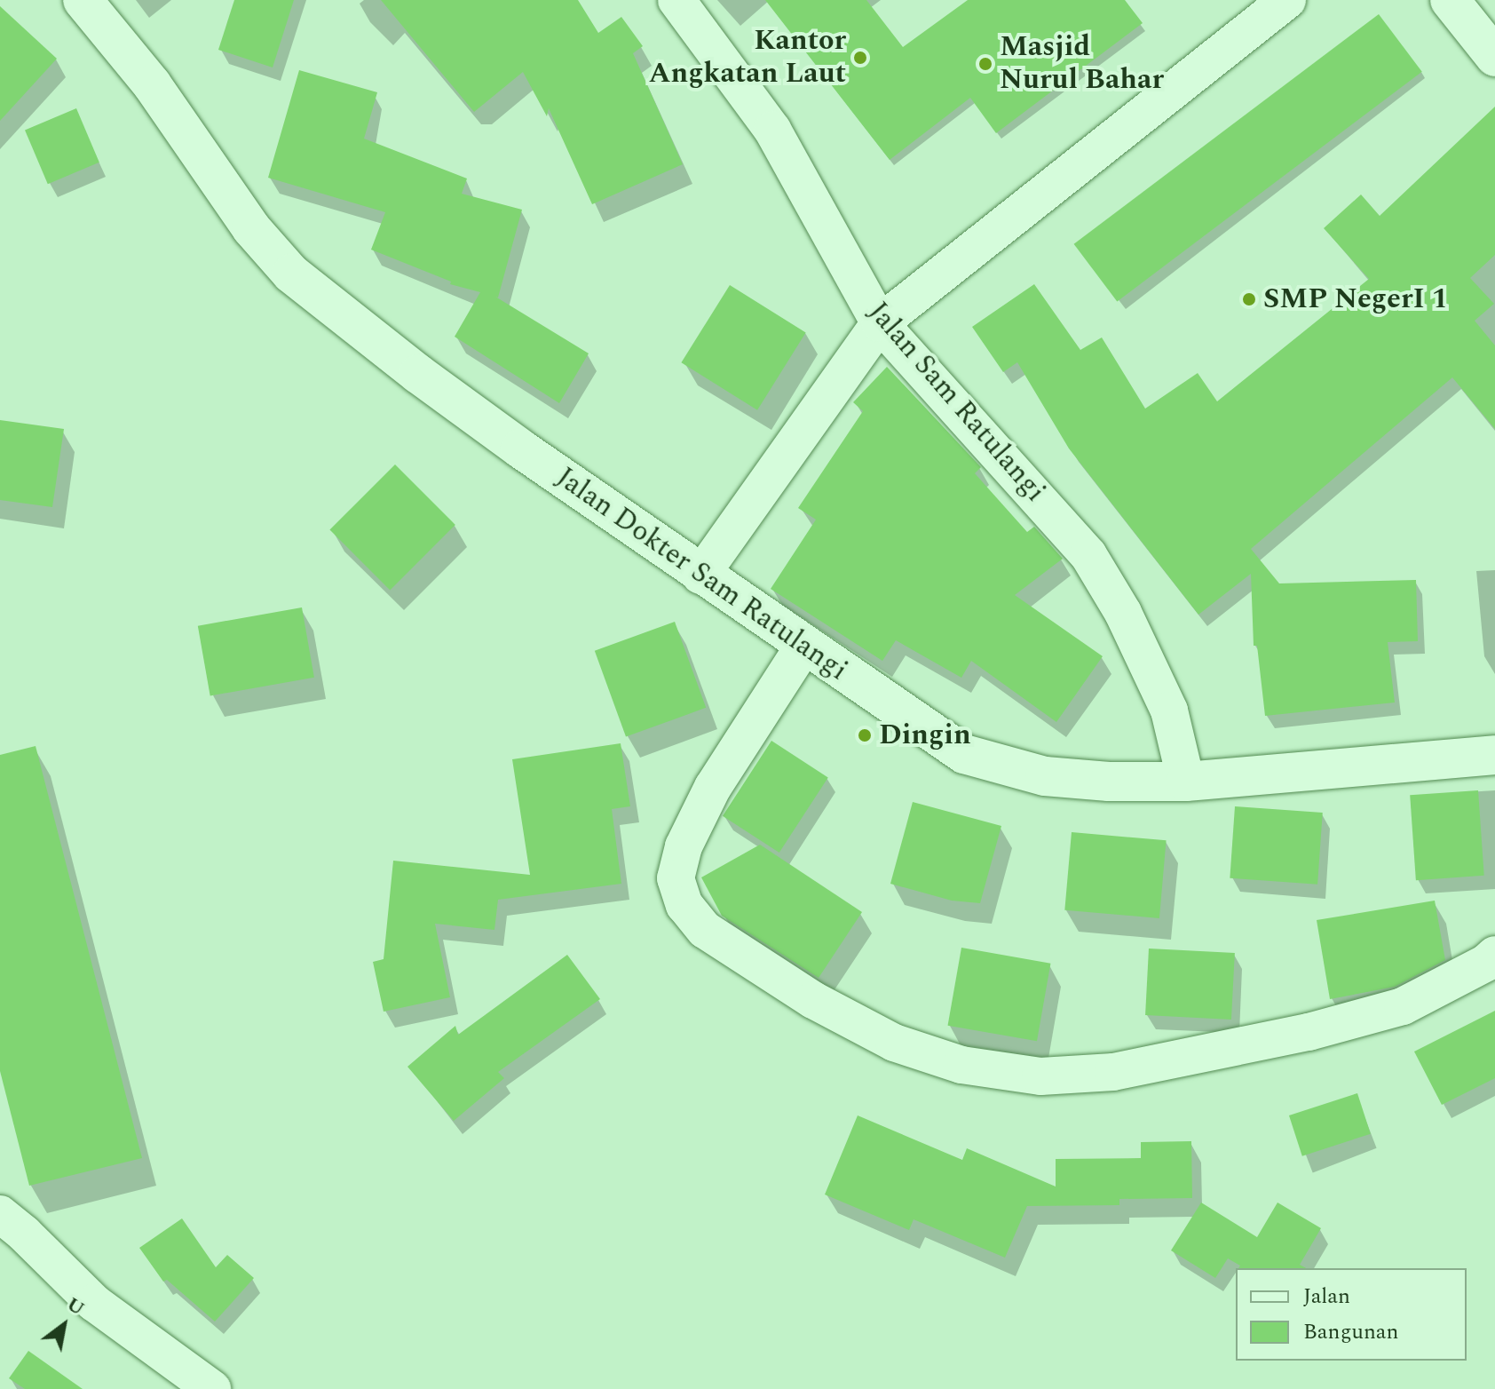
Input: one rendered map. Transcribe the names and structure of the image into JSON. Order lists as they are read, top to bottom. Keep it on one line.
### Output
{"streets":{"street":["Jalan Sam Ratulangi","Jalan Dokter Sam Ratulangi"]},"crossings":[["Jalan Sam Ratulangi","Jalan Dokter Sam Ratulangi"]],"places":["Kantor Angkatan Laut","Masjid Nurul Bahar","SMP NegerI 1","Dingin"],"legend":["Jalan","Bangunan"],"north":"top right"}
